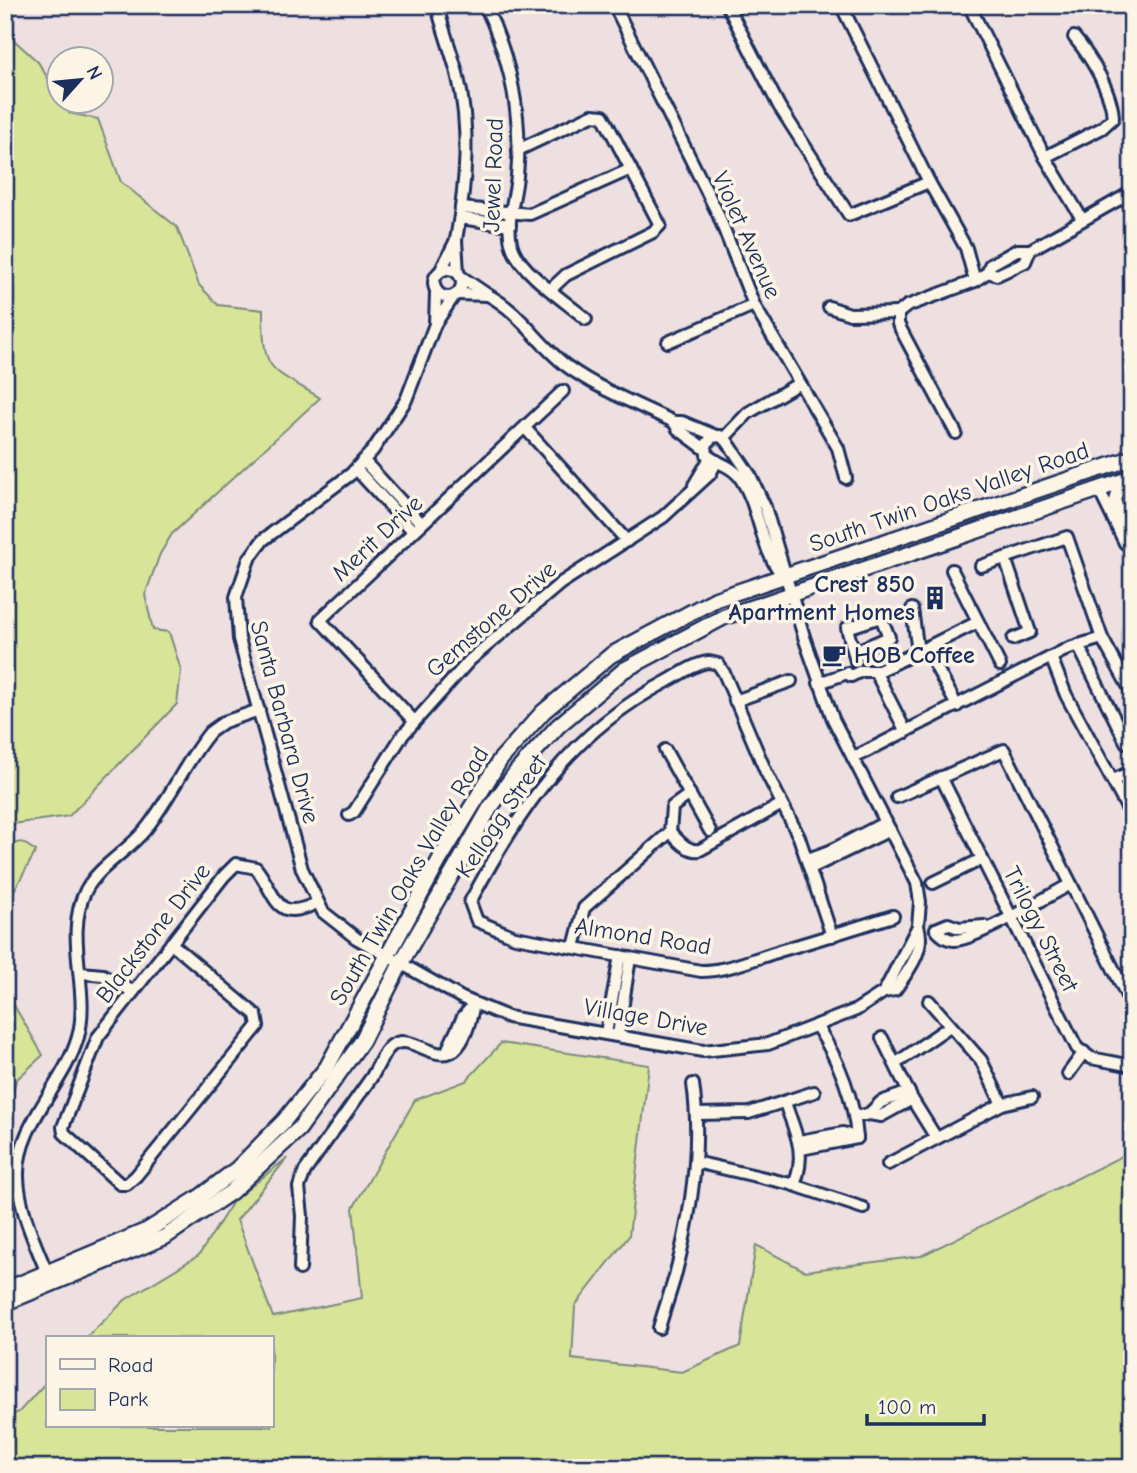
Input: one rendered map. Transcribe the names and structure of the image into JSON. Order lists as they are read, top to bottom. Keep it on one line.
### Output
{"streets":{"main road":["South Twin Oaks Valley Road"],"street":["Jewel Road","Violet Avenue","Merit Drive","Gemstone Drive","Santa Barbara Drive","Kellogg Street","Trilogy Street","Blackstone Drive","Almond Road","Village Drive"]},"crossings":[["South Twin Oaks Valley Road","Santa Barbara Drive"],["South Twin Oaks Valley Road","Village Drive"],["Merit Drive","Gemstone Drive"],["Gemstone Drive","Village Drive"],["Santa Barbara Drive","Blackstone Drive"],["Santa Barbara Drive","Village Drive"],["Kellogg Street","Almond Road"]],"places":{"building":["Crest 850 Apartment Homes"],"cafe":["HOB Coffee"]},"legend":["Road","Park"],"scale_bar":"100 m","north":"top right"}
